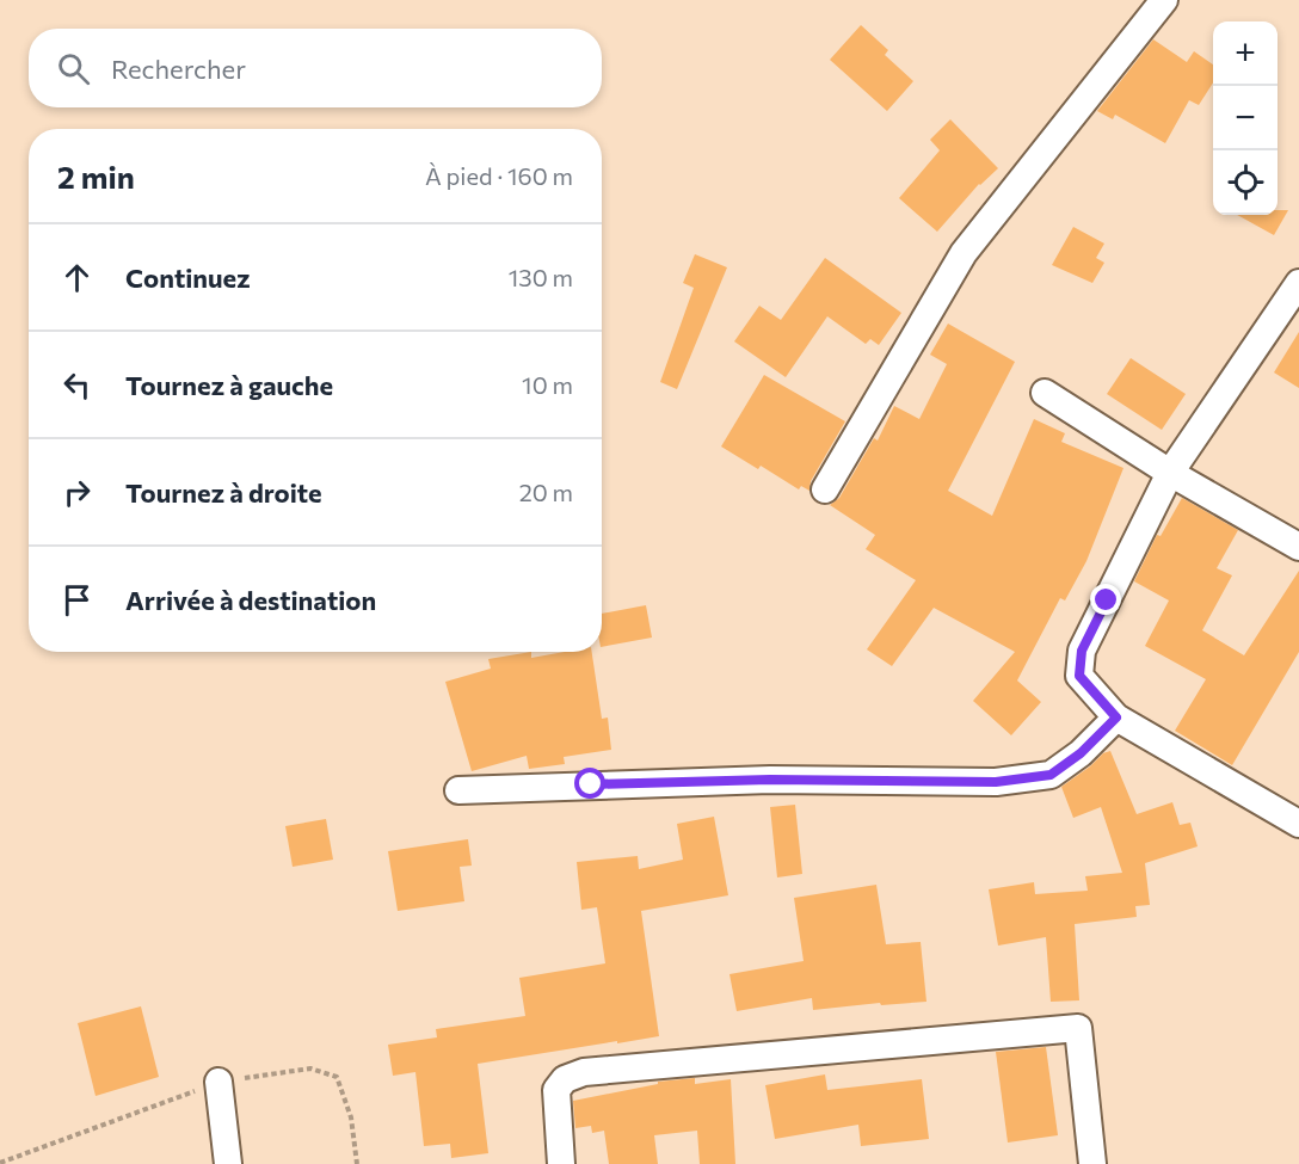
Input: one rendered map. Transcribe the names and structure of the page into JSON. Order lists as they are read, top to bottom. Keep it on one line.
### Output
{"page":{"map_buttons":["+","−"],"search":"Rechercher","heading":["2 min","À pied · 160 m"],"list":[["Continuez","130 m"],["Tournez à gauche","10 m"],["Tournez à droite","20 m"],"Arrivée à destination"]}}
